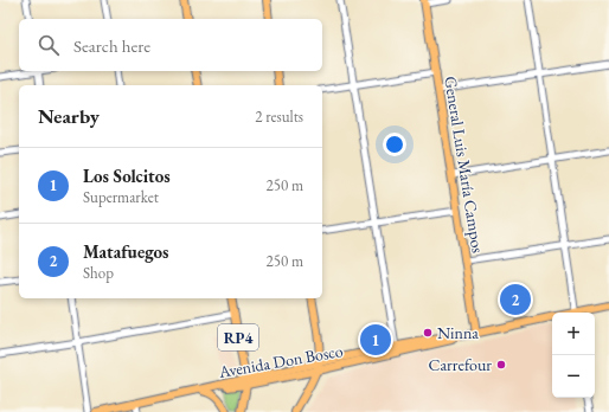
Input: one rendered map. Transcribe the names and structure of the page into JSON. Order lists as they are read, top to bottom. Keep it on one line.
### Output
{"streets":{"main road":["General Luis María Campos","RP4","Avenida Don Bosco"]},"crossings":[["General Luis María Campos","Avenida Don Bosco"],["RP4","Avenida Don Bosco"]],"places":["Ninna","Carrefour"],"page":{"search":"Search here","heading":["Nearby","2 results"],"list":[{"mark":"1","name":"Los Solcitos","note":"Supermarket","value":"250 m"},{"mark":"2","name":"Matafuegos","note":"Shop","value":"250 m"}],"pins":["2","1"],"map_buttons":["+","−"]}}
